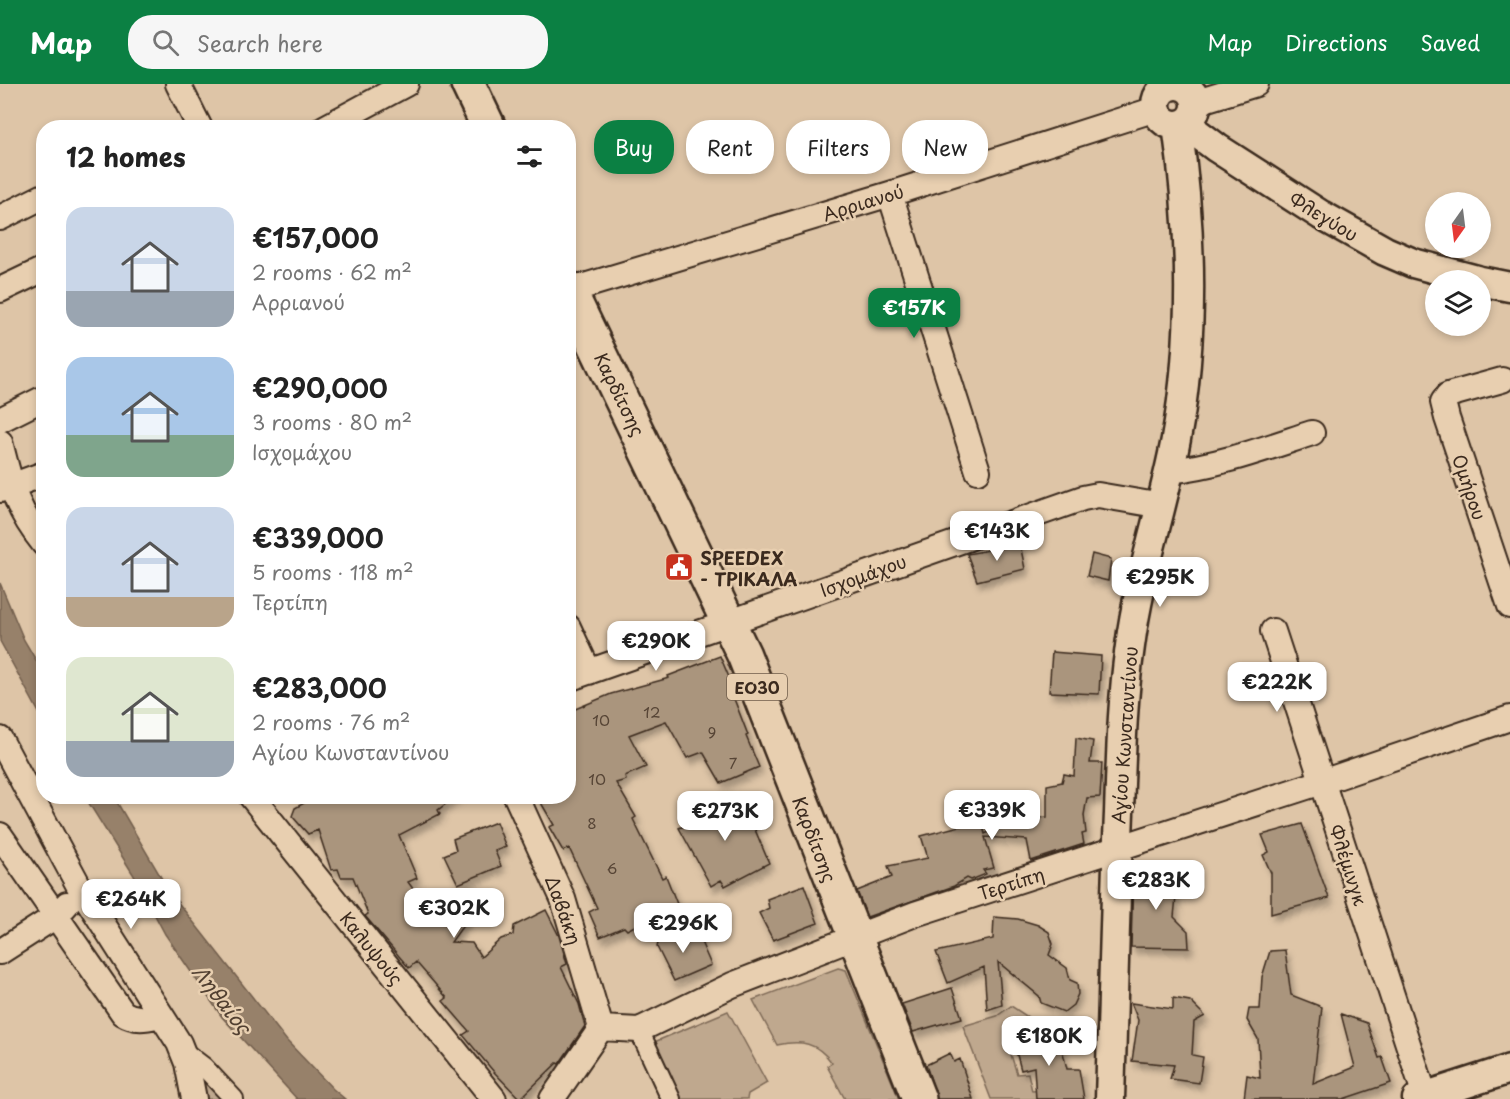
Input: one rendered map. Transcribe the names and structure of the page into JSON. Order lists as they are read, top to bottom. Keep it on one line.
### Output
{"streets":{"main road":["Καρδίτσης","ΕΟ30"],"street":["Αρριανού","Φλεγύου","Ομήρου","Ισχομάχου","Αγίου Κωνσταντίνου","Φλέμινγκ","Τερτίπη","Δαβάκη","Καλυψούς"]},"crossings":[["Αρριανού","Φλεγύου"],["Αρριανού","Αγίου Κωνσταντίνου"],["Φλεγύου","Αγίου Κωνσταντίνου"],["Καρδίτσης","Ισχομάχου"],["Καρδίτσης","Τερτίπη"],["Ισχομάχου","Αγίου Κωνσταντίνου"],["Αγίου Κωνσταντίνου","Τερτίπη"],["Φλέμινγκ","Τερτίπη"],["Τερτίπη","Δαβάκη"]],"water":["Ληθαίος"],"places":{"public building":["SPEEDEX - ΤΡΙΚΑΛΑ"]},"house_numbers":["12","10","9","7","10","8","6"],"north":"bottom","page":{"header":"Map","search":"Search here","nav":["Map","Directions","Saved"],"chip":["Buy","Rent","Filters","New"],"heading":"12 homes","list":[{"name":"€157,000","note":"2 rooms · 62 m² · Αρριανού"},{"name":"€290,000","note":"3 rooms · 80 m² · Ισχομάχου"},{"name":"€339,000","note":"5 rooms · 118 m² · Τερτίπη"},{"name":"€283,000","note":"2 rooms · 76 m² · Αγίου Κωνσταντίνου"}],"price":["€157K","€143K","€295K","€290K","€222K","€339K","€273K","€283K","€264K","€302K","€296K","€180K"]}}
